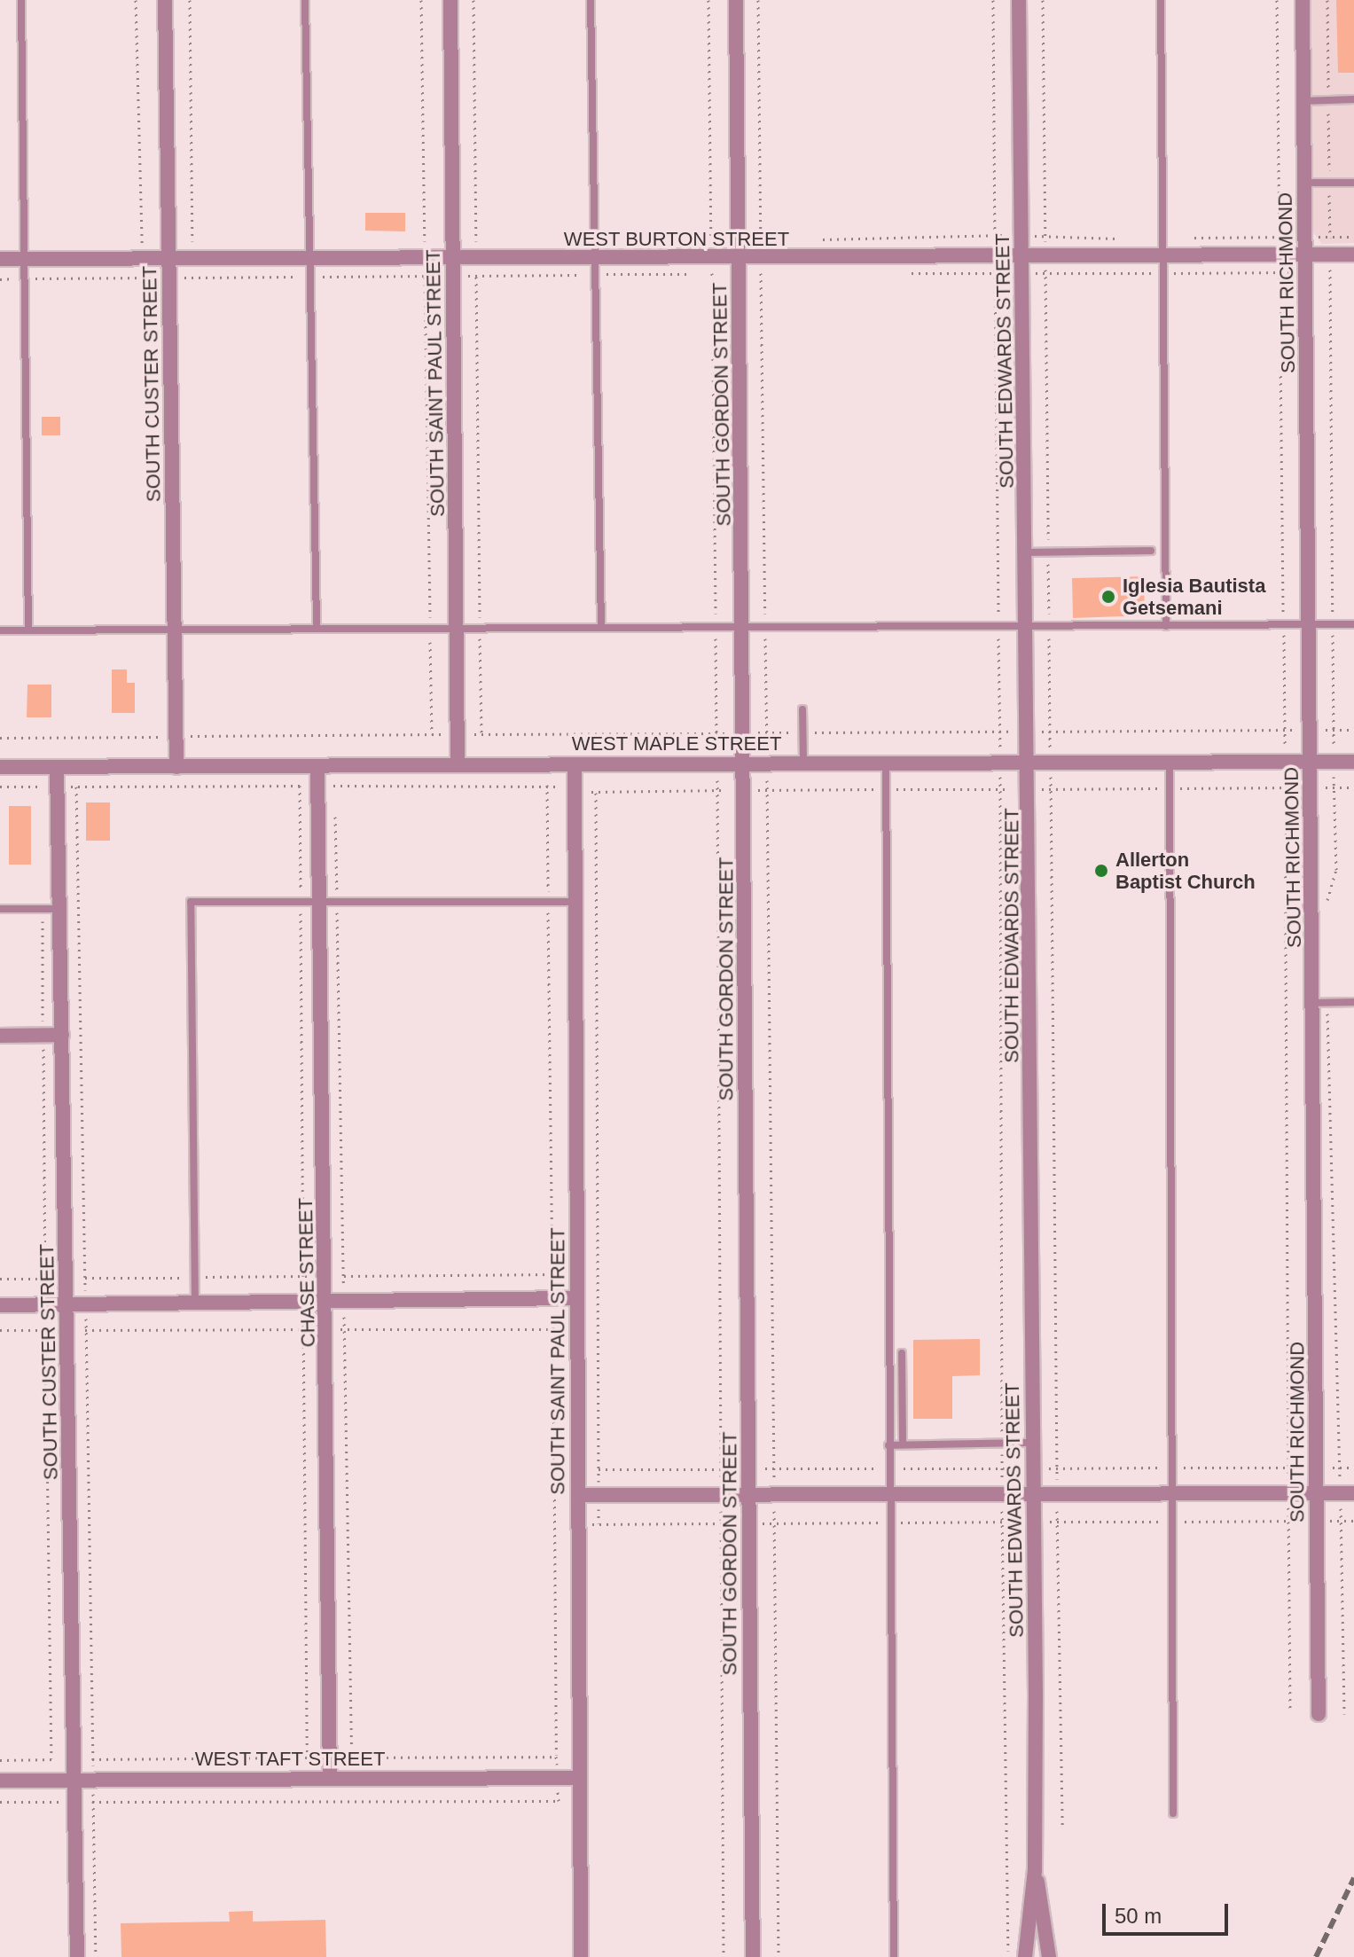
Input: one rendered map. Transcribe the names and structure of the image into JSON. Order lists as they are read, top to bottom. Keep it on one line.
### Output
{"streets":{"street":["WEST BURTON STREET","SOUTH RICHMOND","SOUTH EDWARDS STREET","SOUTH SAINT PAUL STREET","SOUTH CUSTER STREET","SOUTH GORDON STREET","WEST MAPLE STREET","CHASE STREET","WEST TAFT STREET"]},"crossings":[["WEST BURTON STREET","SOUTH RICHMOND"],["WEST BURTON STREET","SOUTH EDWARDS STREET"],["WEST BURTON STREET","SOUTH SAINT PAUL STREET"],["WEST BURTON STREET","SOUTH CUSTER STREET"],["WEST BURTON STREET","SOUTH GORDON STREET"],["SOUTH RICHMOND","WEST MAPLE STREET"],["SOUTH EDWARDS STREET","WEST MAPLE STREET"],["SOUTH SAINT PAUL STREET","WEST MAPLE STREET"],["SOUTH SAINT PAUL STREET","WEST TAFT STREET"],["SOUTH CUSTER STREET","WEST MAPLE STREET"],["SOUTH CUSTER STREET","WEST TAFT STREET"],["SOUTH GORDON STREET","WEST MAPLE STREET"],["WEST MAPLE STREET","CHASE STREET"],["CHASE STREET","WEST TAFT STREET"]],"places":["Iglesia Bautista Getsemani","Allerton Baptist Church"],"scale_bar":"50 m"}
